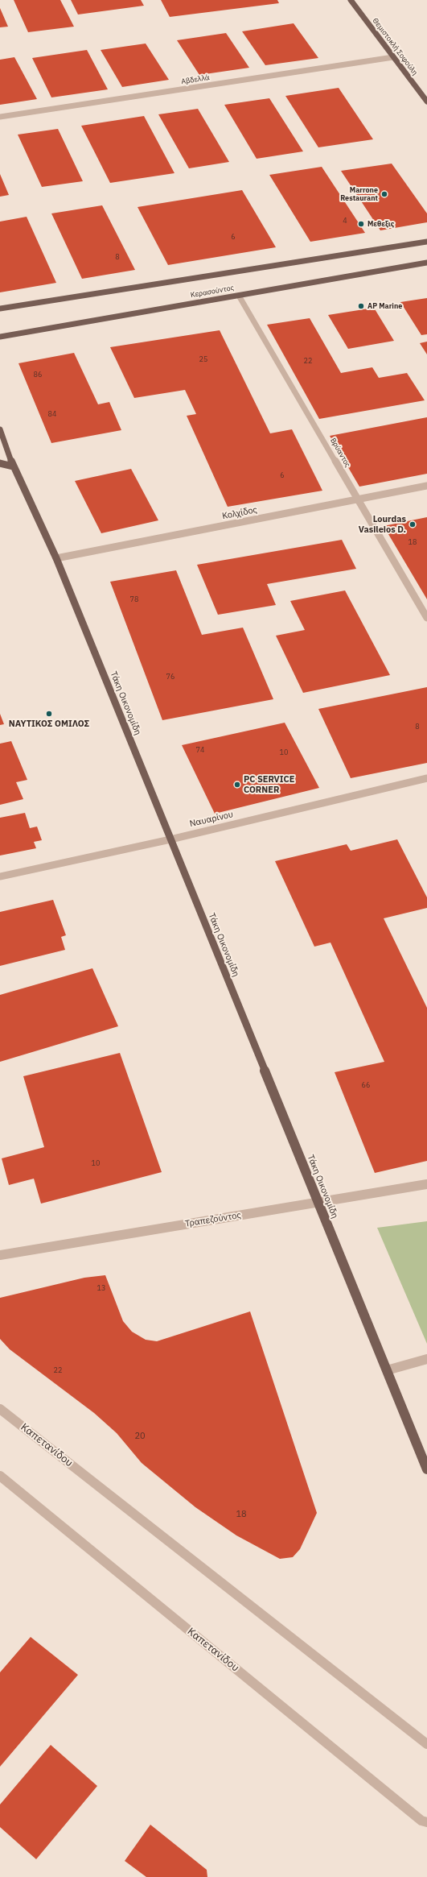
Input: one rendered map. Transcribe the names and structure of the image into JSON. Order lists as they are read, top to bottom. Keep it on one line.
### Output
{"streets":{"main road":["Θεμιστοκλή Σοφούλη","Κερασούντος","Τάκη Οικονομίδη"],"street":["Αβδελλά","Βρύαντος","Κολχίδος","Ναυαρίνου","Τραπεζούντος","Καπετανίδου"]},"crossings":[["Θεμιστοκλή Σοφούλη","Αβδελλά"],["Κερασούντος","Βρύαντος"],["Βρύαντος","Κολχίδος"],["Κολχίδος","Τάκη Οικονομίδη"],["Τάκη Οικονομίδη","Ναυαρίνου"],["Τάκη Οικονομίδη","Τραπεζούντος"]],"places":["Marrone Restaurant","Μεθεξις","AP Marine","Lourdas Vasileios D.","ΝΑΥΤΙΚΟΣ ΟΜΙΛΟΣ","PC SERVICE CORNER"],"house_numbers":["4","6","8","25","22","86","84","6","18","78","76","8","74","10","66","10","13","22","20","18"]}
